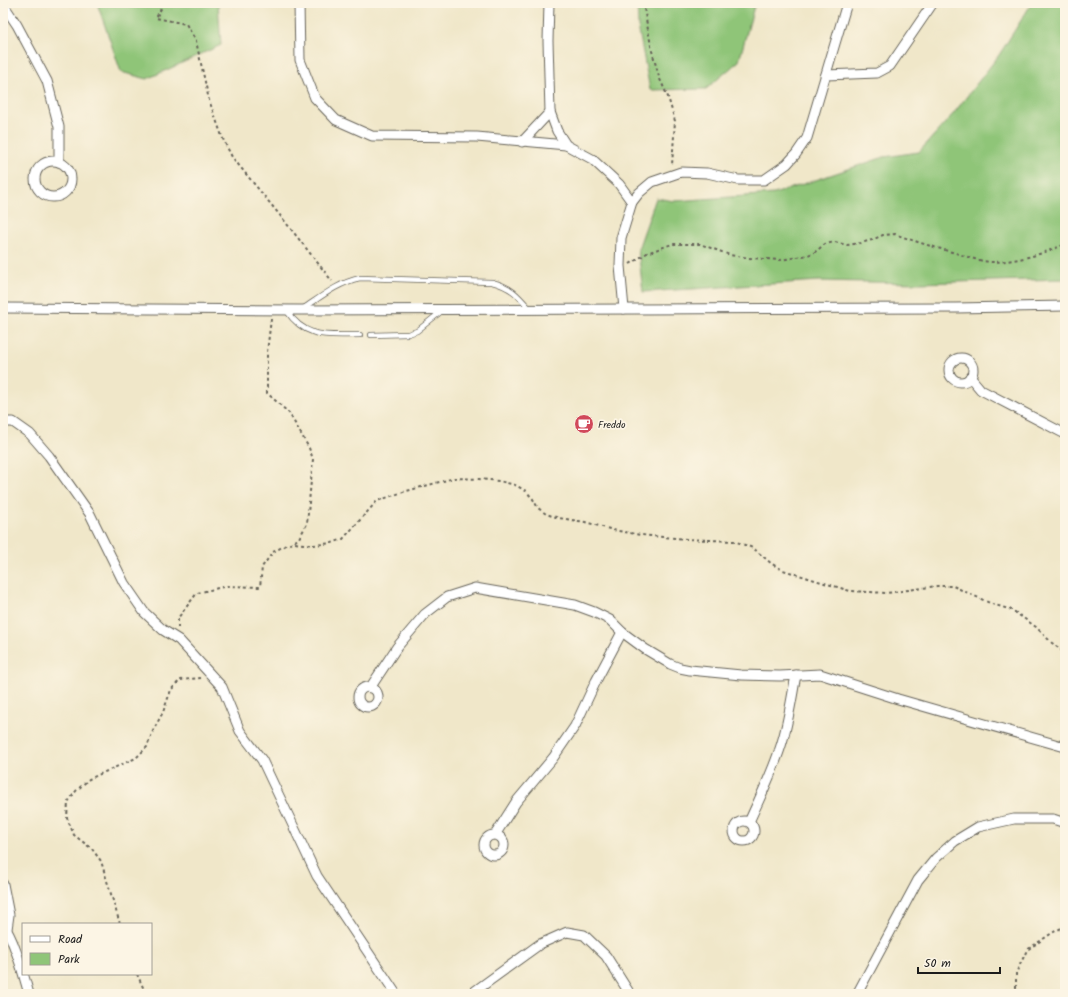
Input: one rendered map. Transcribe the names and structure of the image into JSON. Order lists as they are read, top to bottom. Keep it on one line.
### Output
{"places":{"cafe":["Freddo"]},"legend":["Road","Park"],"scale_bar":"50 m"}
